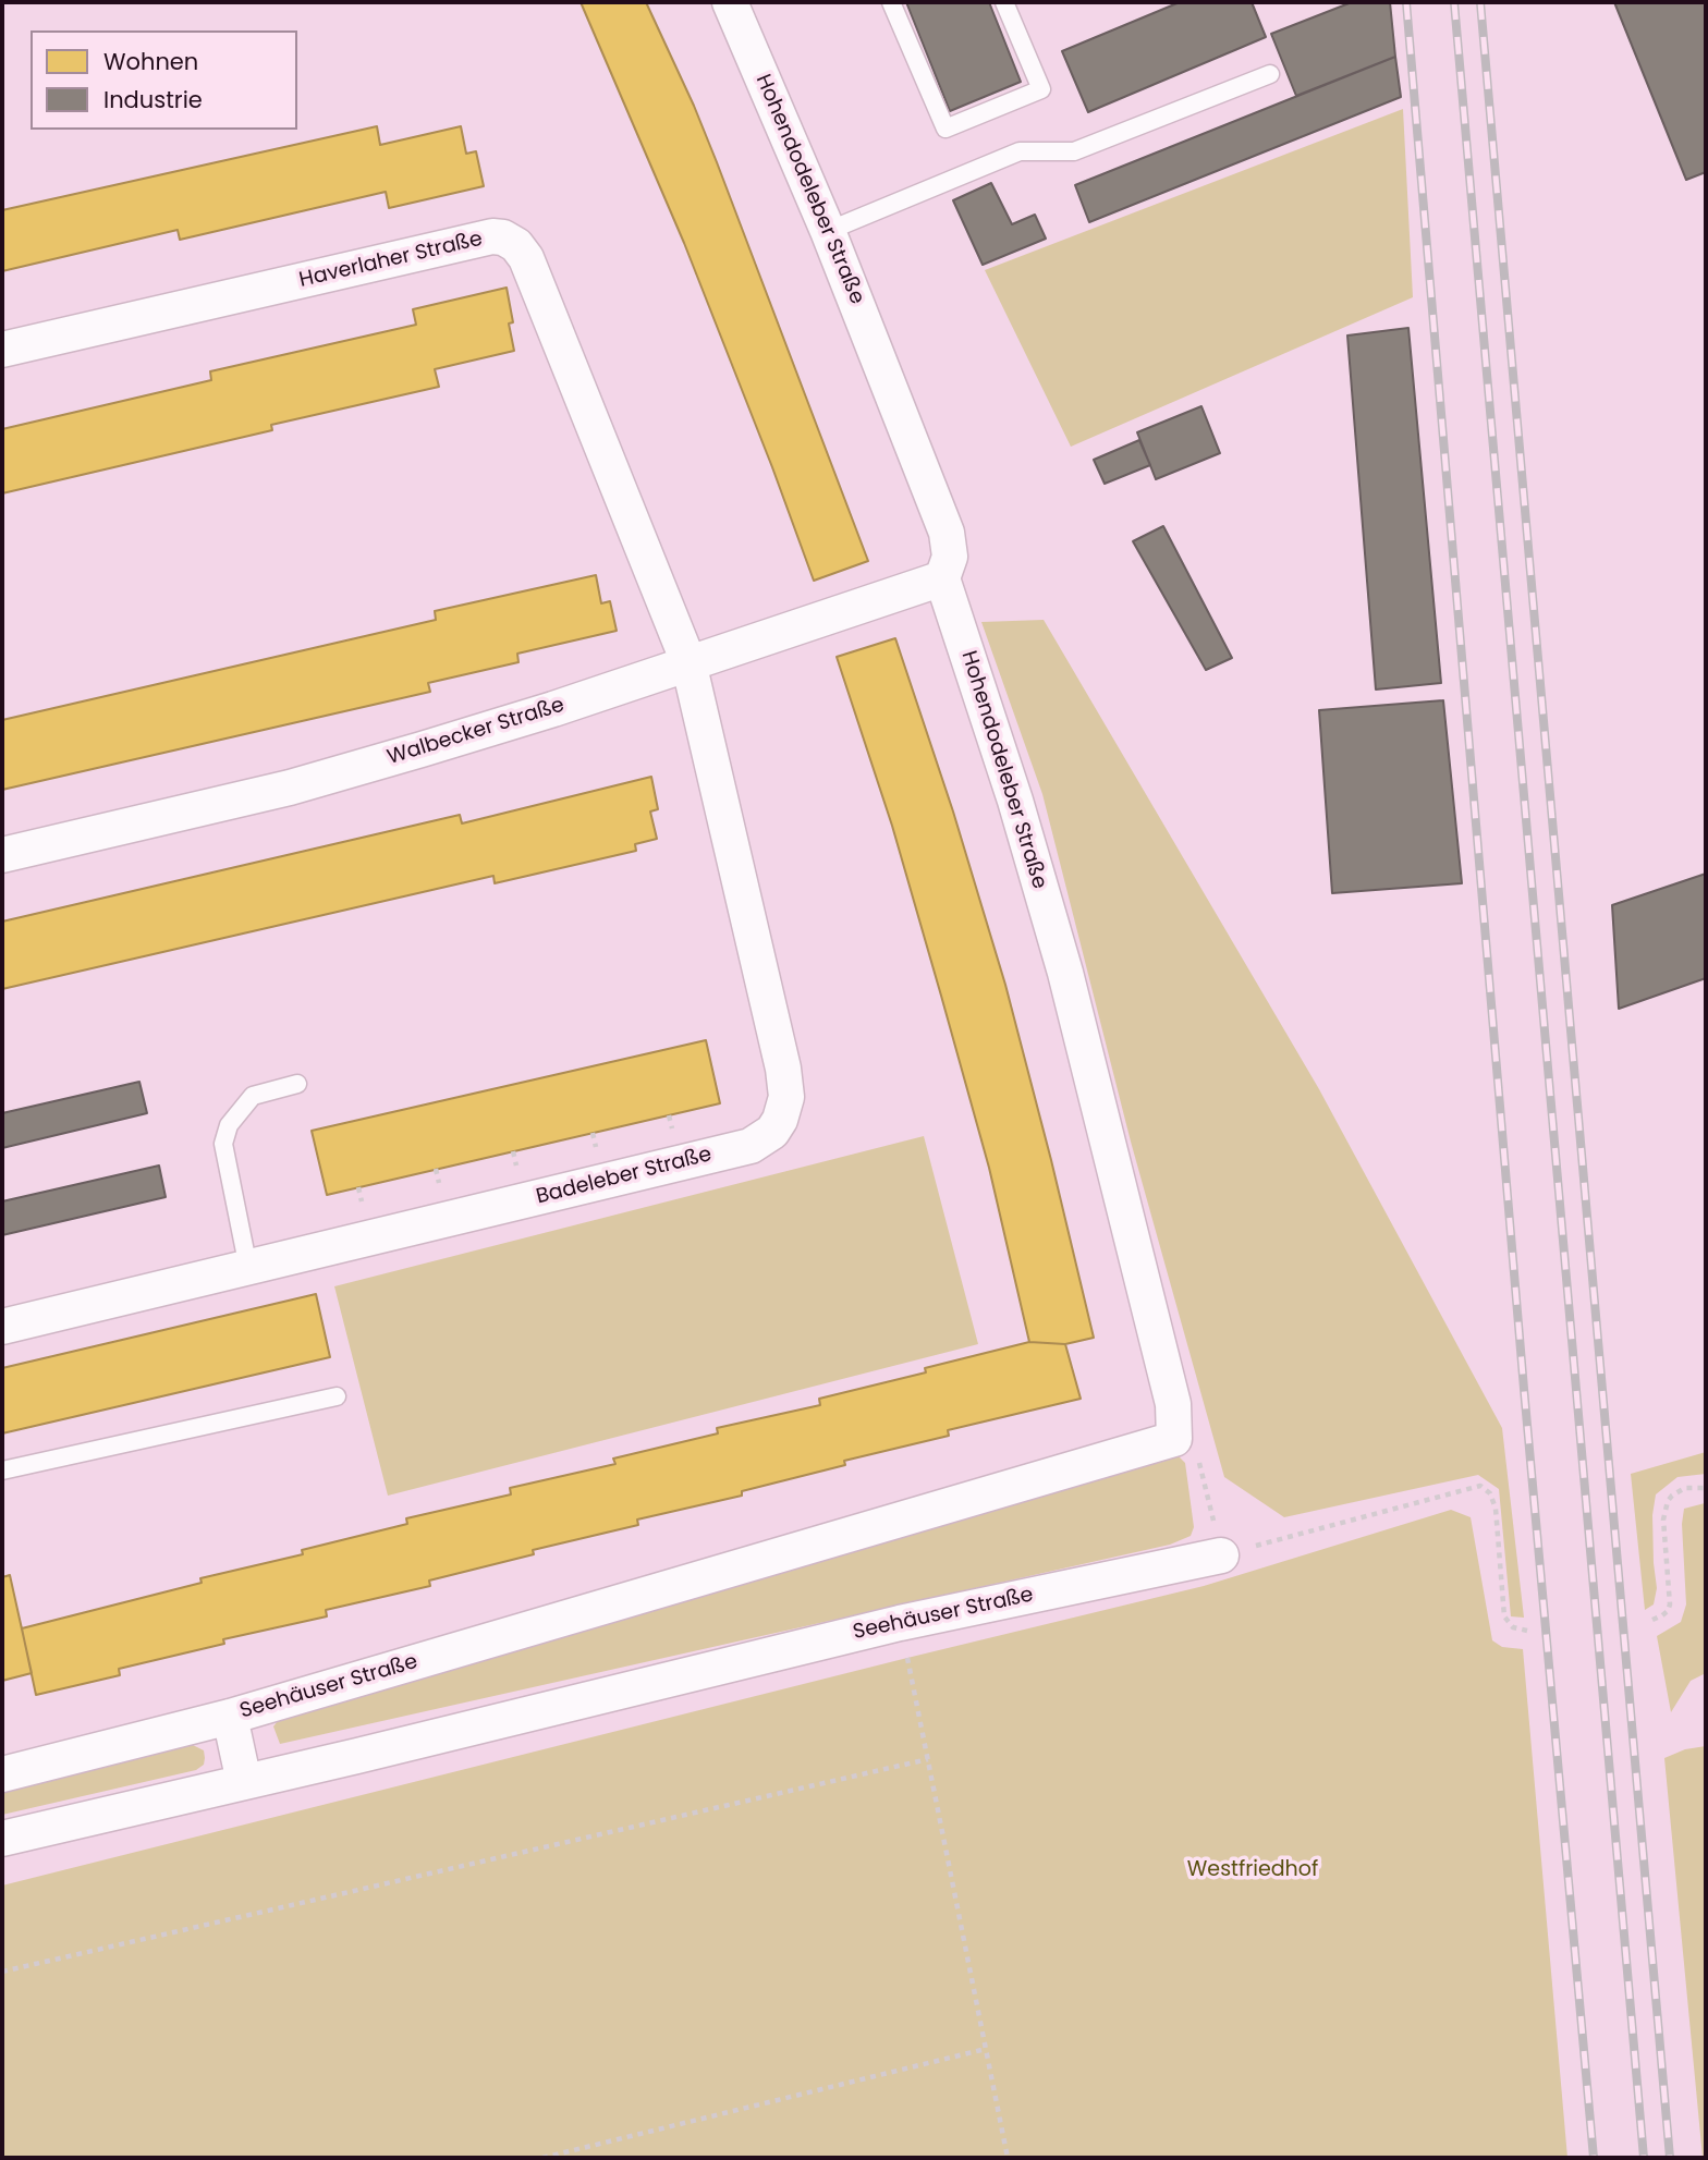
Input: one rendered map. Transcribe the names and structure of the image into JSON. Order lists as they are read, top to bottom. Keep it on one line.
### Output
{"streets":{"street":["Hohendodeleber Straße","Haverlaher Straße","Walbecker Straße","Badeleber Straße","Seehäuser Straße"]},"crossings":[["Hohendodeleber Straße","Walbecker Straße"],["Hohendodeleber Straße","Seehäuser Straße"],["Haverlaher Straße","Walbecker Straße"],["Haverlaher Straße","Badeleber Straße"],["Walbecker Straße","Badeleber Straße"]],"parks":["Westfriedhof"],"legend":["Wohnen","Industrie"]}
